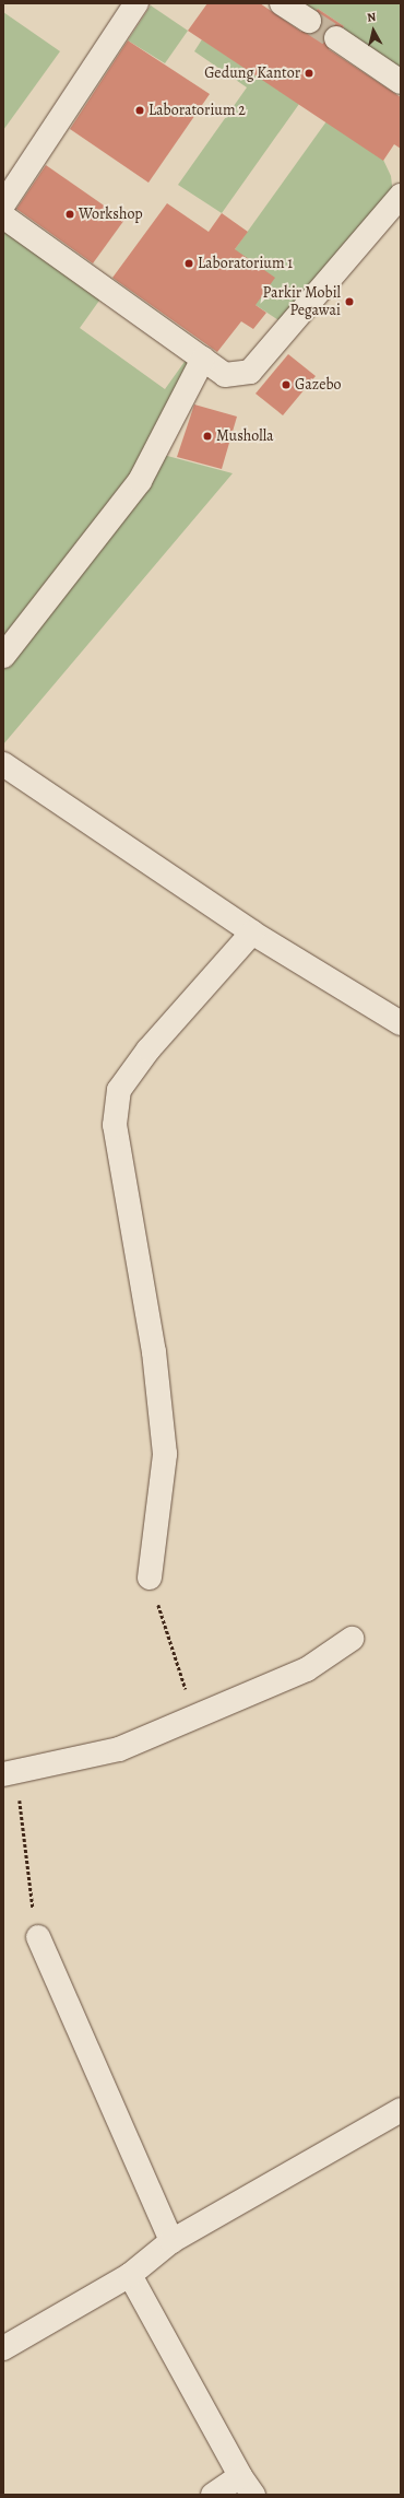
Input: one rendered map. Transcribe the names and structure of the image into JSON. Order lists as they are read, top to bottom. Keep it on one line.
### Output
{"places":["Gedung Kantor","Laboratorium 2","Workshop","Laboratorium 1","Parkir Mobil Pegawai","Gazebo","Musholla"],"north":"top"}
